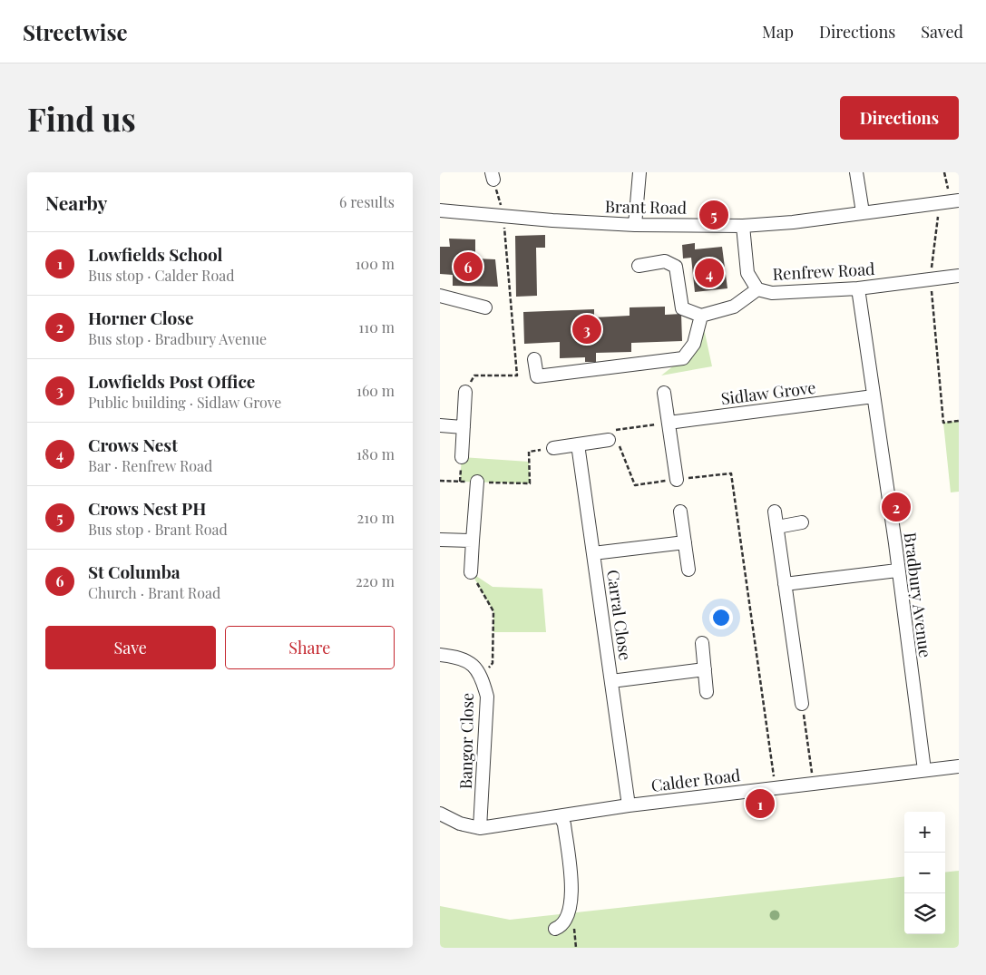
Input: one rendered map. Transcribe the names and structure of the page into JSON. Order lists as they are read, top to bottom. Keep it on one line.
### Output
{"streets":{"street":["Brant Road","Renfrew Road","Sidlaw Grove","Bradbury Avenue","Carral Close","Bangor Close","Calder Road"]},"crossings":[["Brant Road","Renfrew Road"],["Renfrew Road","Bradbury Avenue"],["Sidlaw Grove","Bradbury Avenue"],["Bradbury Avenue","Calder Road"],["Carral Close","Calder Road"],["Bangor Close","Calder Road"]],"page":{"header":"Streetwise","nav":["Map","Directions","Saved"],"buttons":["Directions",["Save","Share"]],"title":"Find us","heading":["Nearby","6 results"],"pins":["5","6","4","3","2","1"],"list":[{"mark":"1","name":"Lowfields School","note":"Bus stop · Calder Road","value":"100 m"},{"mark":"2","name":"Horner Close","note":"Bus stop · Bradbury Avenue","value":"110 m"},{"mark":"3","name":"Lowfields Post Office","note":"Public building · Sidlaw Grove","value":"160 m"},{"mark":"4","name":"Crows Nest","note":"Bar · Renfrew Road","value":"180 m"},{"mark":"5","name":"Crows Nest PH","note":"Bus stop · Brant Road","value":"210 m"},{"mark":"6","name":"St Columba","note":"Church · Brant Road","value":"220 m"}],"map_buttons":["+","−"]}}
